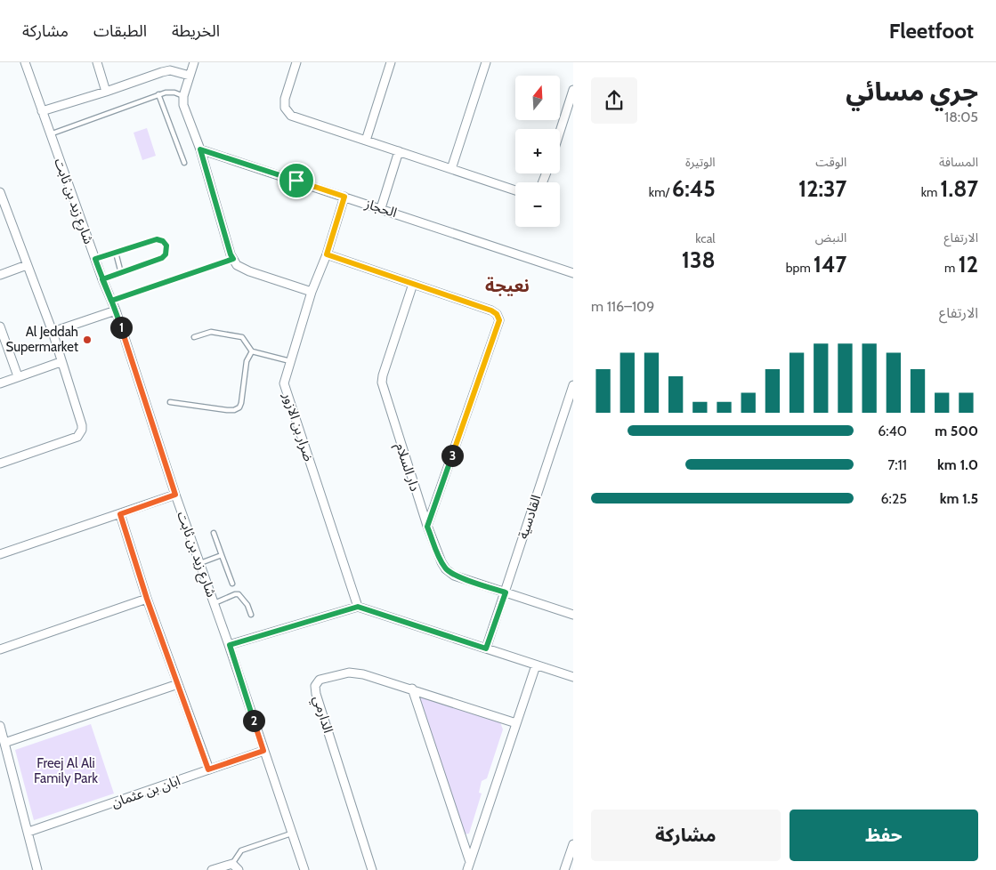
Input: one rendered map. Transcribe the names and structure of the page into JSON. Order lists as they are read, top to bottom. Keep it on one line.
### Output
{"streets":{"street":["شارع زيد بن ثابت","الحجاز","ضرار بن الازور","دار السلام","القادسية","الدارمي","ابان بن عثمان"]},"crossings":[["شارع زيد بن ثابت","ابان بن عثمان"],["الحجاز","ضرار بن الازور"],["دار السلام","القادسية"]],"districts":["نعيجة"],"parks":["Freej Al Ali Family Park"],"places":["Al Jeddah Supermarket"],"north":"top","page":{"header":"Fleetfoot","nav":["الخريطة","الطبقات","مشاركة"],"heading":["جري مسائي","18:05"],"map_buttons":["+","−"],"stats":[["المسافة","1.87 km"],["الوقت","12:37"],["الوتيرة","6:45 /km"],["الارتفاع","12 m"],["النبض","147 bpm"],["kcal","138"]],"chart":["الارتفاع","109–116 m"],"pins":["1","3","2"],"list":[{"name":"500 m","note":"6:40"},{"name":"1.0 km","note":"7:11"},{"name":"1.5 km","note":"6:25"}],"buttons":["حفظ","مشاركة"]}}
